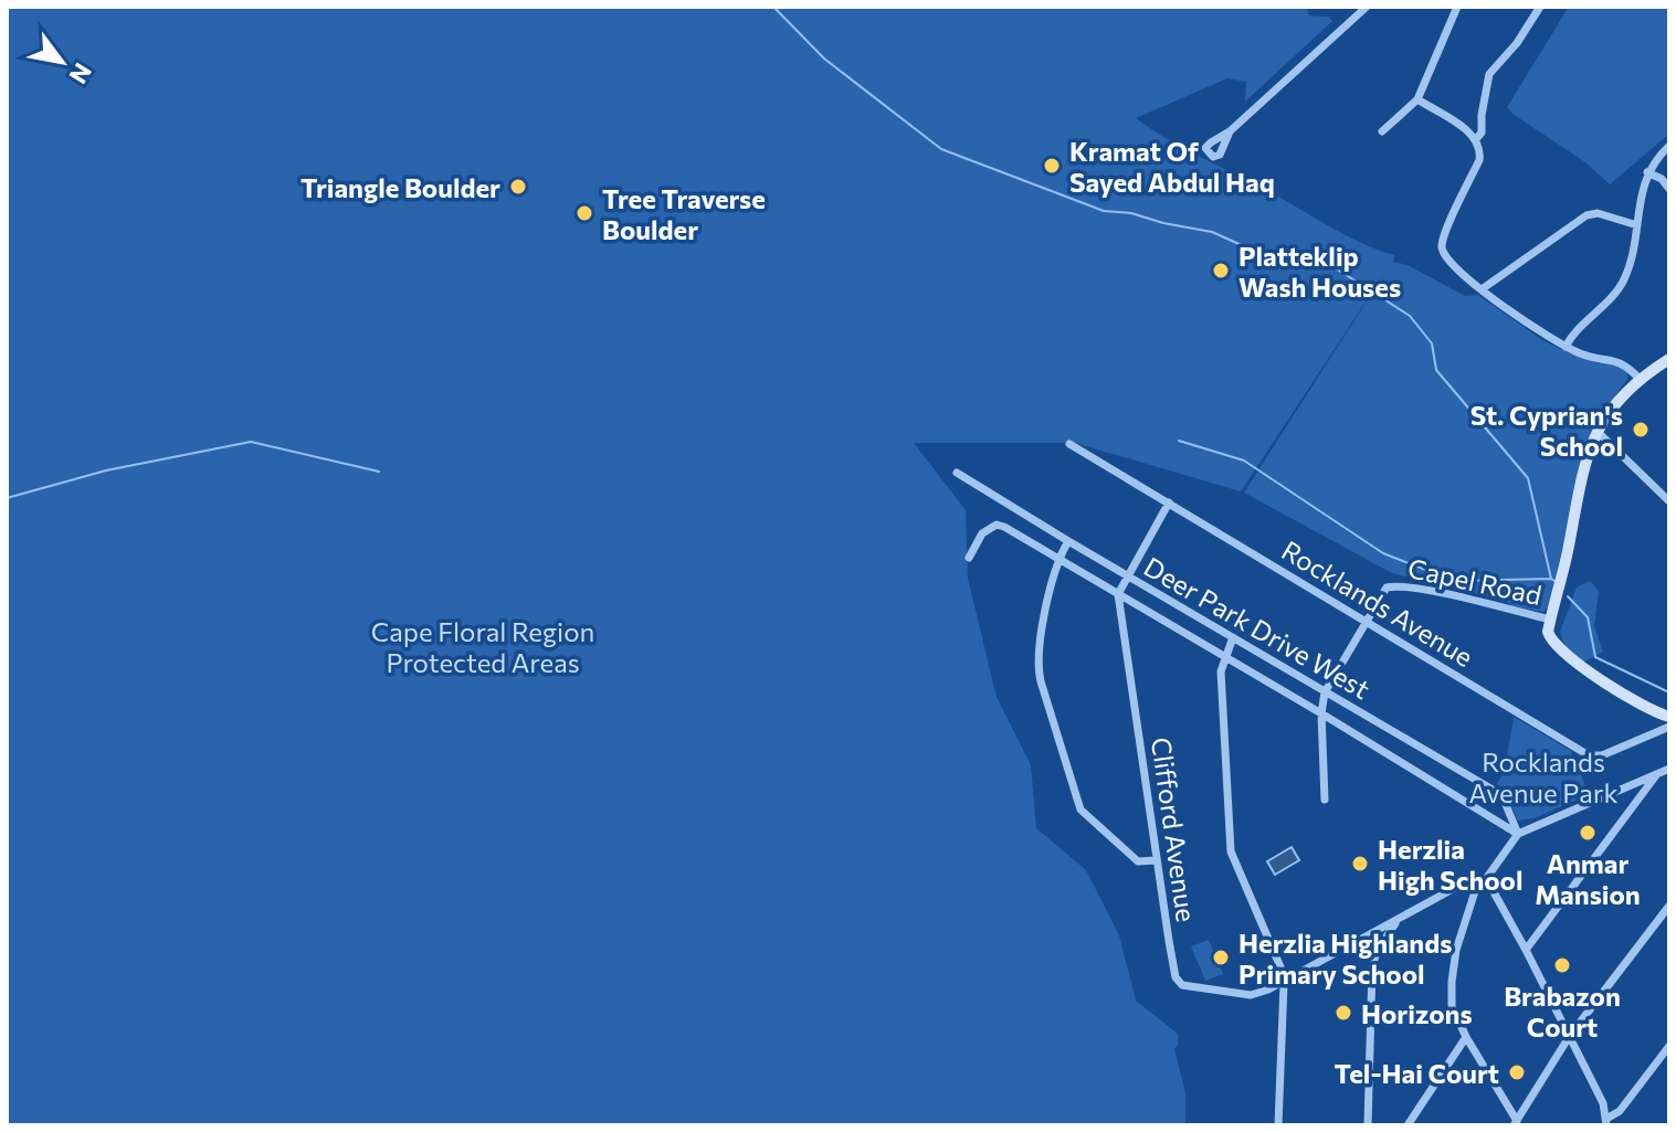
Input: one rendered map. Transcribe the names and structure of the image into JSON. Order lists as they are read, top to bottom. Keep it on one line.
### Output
{"streets":{"street":["Capel Road","Rocklands Avenue","Deer Park Drive West","Clifford Avenue"]},"crossings":[["Capel Road","Rocklands Avenue"]],"parks":["Cape Floral Region Protected Areas","Rocklands Avenue Park"],"places":["Kramat Of Sayed Abdul Haq","Triangle Boulder","Tree Traverse Boulder","Platteklip Wash Houses","St. Cyprian's School","Anmar Mansion","Herzlia High School","Herzlia Highlands Primary School","Brabazon Court","Horizons","Tel-Hai Court"],"north":"bottom right"}
